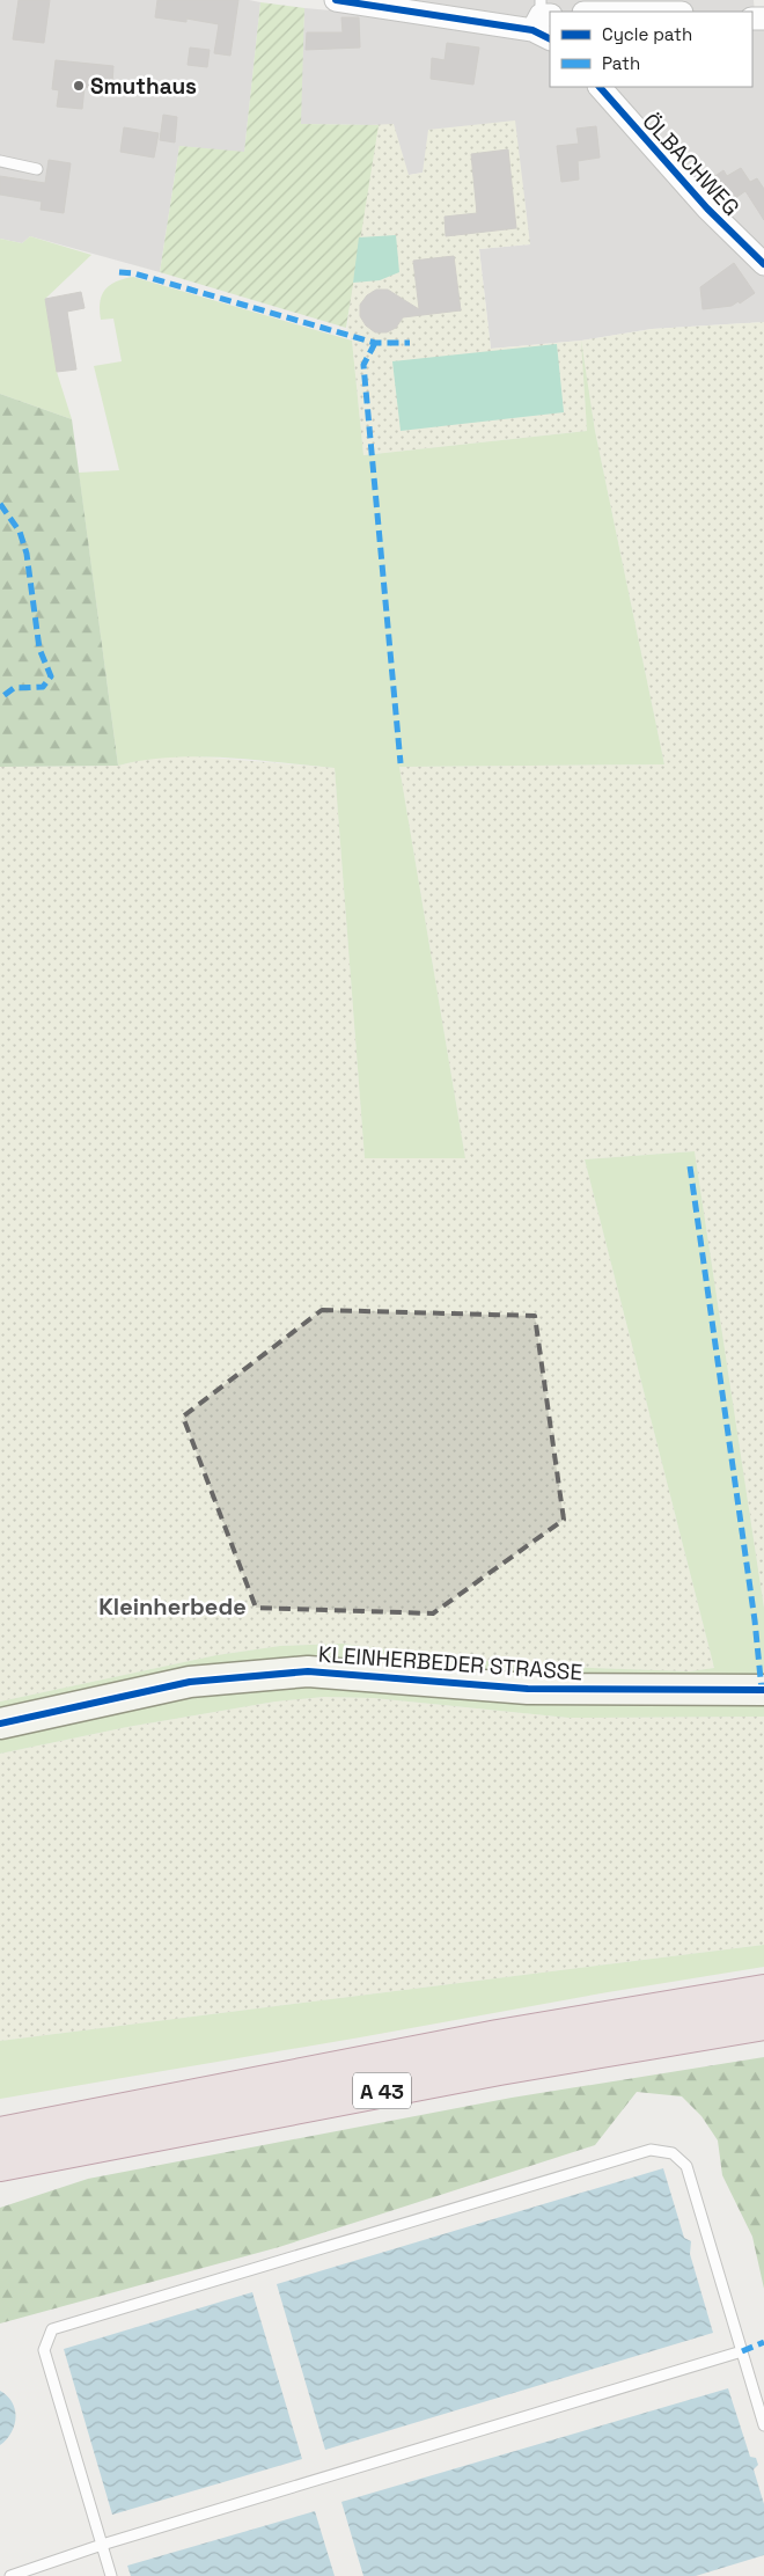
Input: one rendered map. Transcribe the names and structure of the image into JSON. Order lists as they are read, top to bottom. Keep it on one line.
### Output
{"streets":{"highway":["A 43"],"street":["ÖLBACHWEG","KLEINHERBEDER STRASSE"]},"districts":["Kleinherbede"],"places":["Smuthaus"],"legend":["Cycle path","Path"]}
